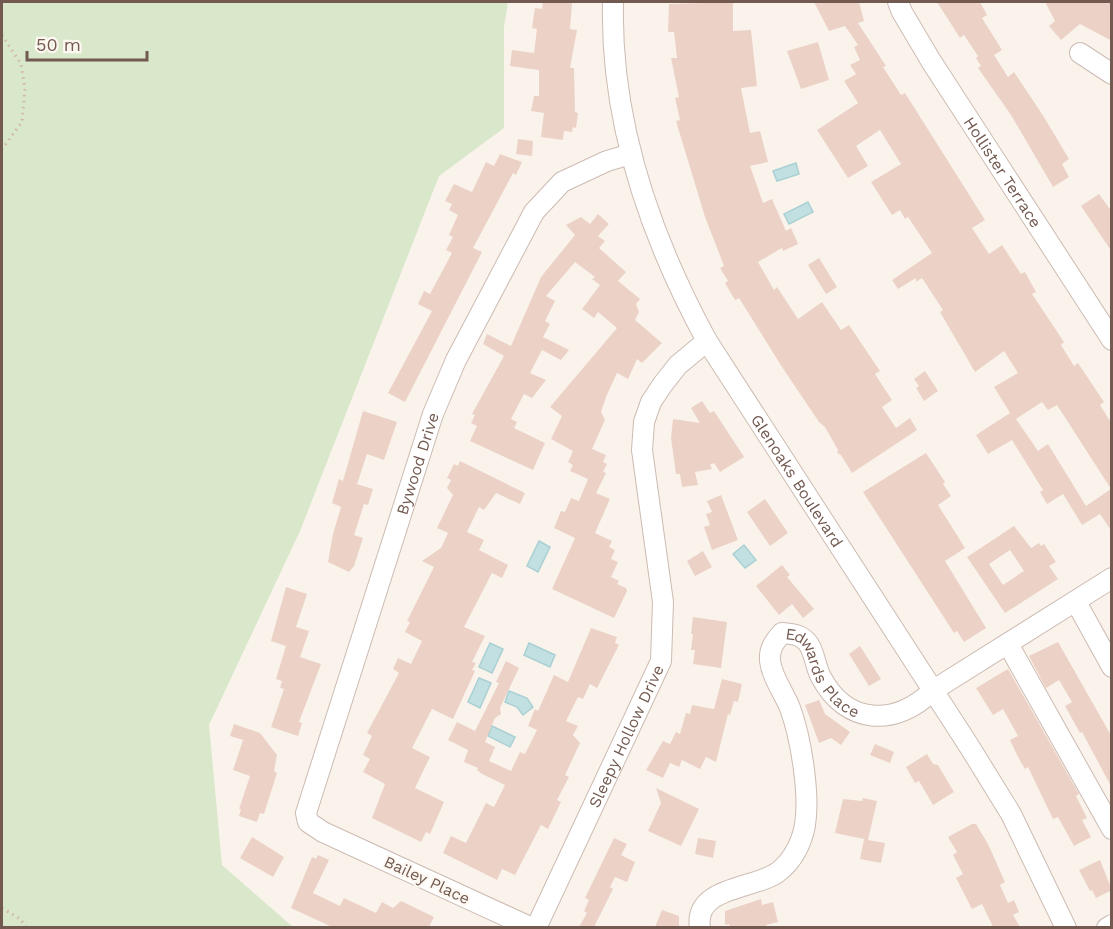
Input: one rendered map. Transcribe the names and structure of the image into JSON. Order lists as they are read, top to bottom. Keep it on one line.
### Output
{"streets":{"street":["Hollister Terrace","Bywood Drive","Glenoaks Boulevard","Edwards Place","Sleepy Hollow Drive","Bailey Place"]},"crossings":[["Bywood Drive","Glenoaks Boulevard"],["Bywood Drive","Bailey Place"],["Glenoaks Boulevard","Edwards Place"],["Glenoaks Boulevard","Sleepy Hollow Drive"],["Sleepy Hollow Drive","Bailey Place"]],"scale_bar":"50 m"}
